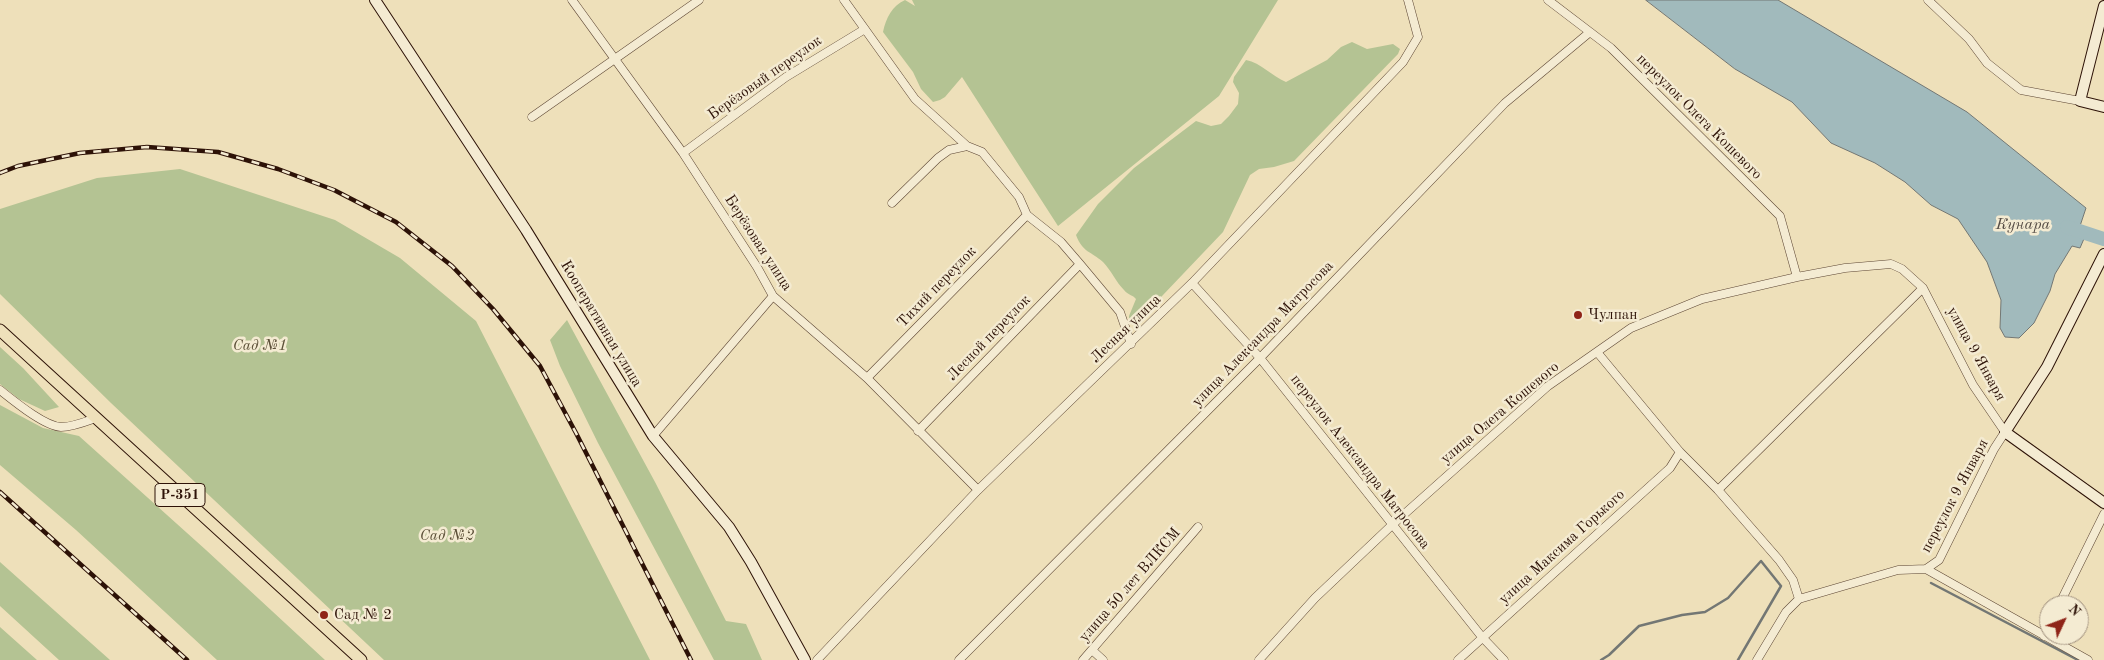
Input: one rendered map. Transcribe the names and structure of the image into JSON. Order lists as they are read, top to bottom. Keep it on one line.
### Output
{"streets":{"main road":["Кооперативная улица","улица 9 Января","Р-351"],"street":["Берёзовый переулок","переулок Олега Кошевого","Берёзовая улица","Тихий переулок","Лесная улица","улица Александра Матросова","Лесной переулок","улица Олега Кошевого","переулок Александра Матросова","переулок 9 Января","улица Максима Горького","улица 50 лет ВЛКСМ"]},"crossings":[["Берёзовый переулок","Берёзовая улица"],["переулок Олега Кошевого","улица Александра Матросова"],["переулок Олега Кошевого","улица Олега Кошевого"],["Берёзовая улица","Тихий переулок"],["Берёзовая улица","Лесная улица"],["Берёзовая улица","Лесной переулок"],["Лесная улица","переулок Александра Матросова"],["улица Александра Матросова","переулок Александра Матросова"],["улица 9 Января","улица Олега Кошевого"],["улица 9 Января","переулок 9 Января"],["улица Олега Кошевого","переулок Александра Матросова"],["переулок Александра Матросова","улица Максима Горького"]],"water":["Кунара"],"parks":["Сад №1","Сад №2"],"places":["Чулпан","Сад № 2"],"north":"top right"}
